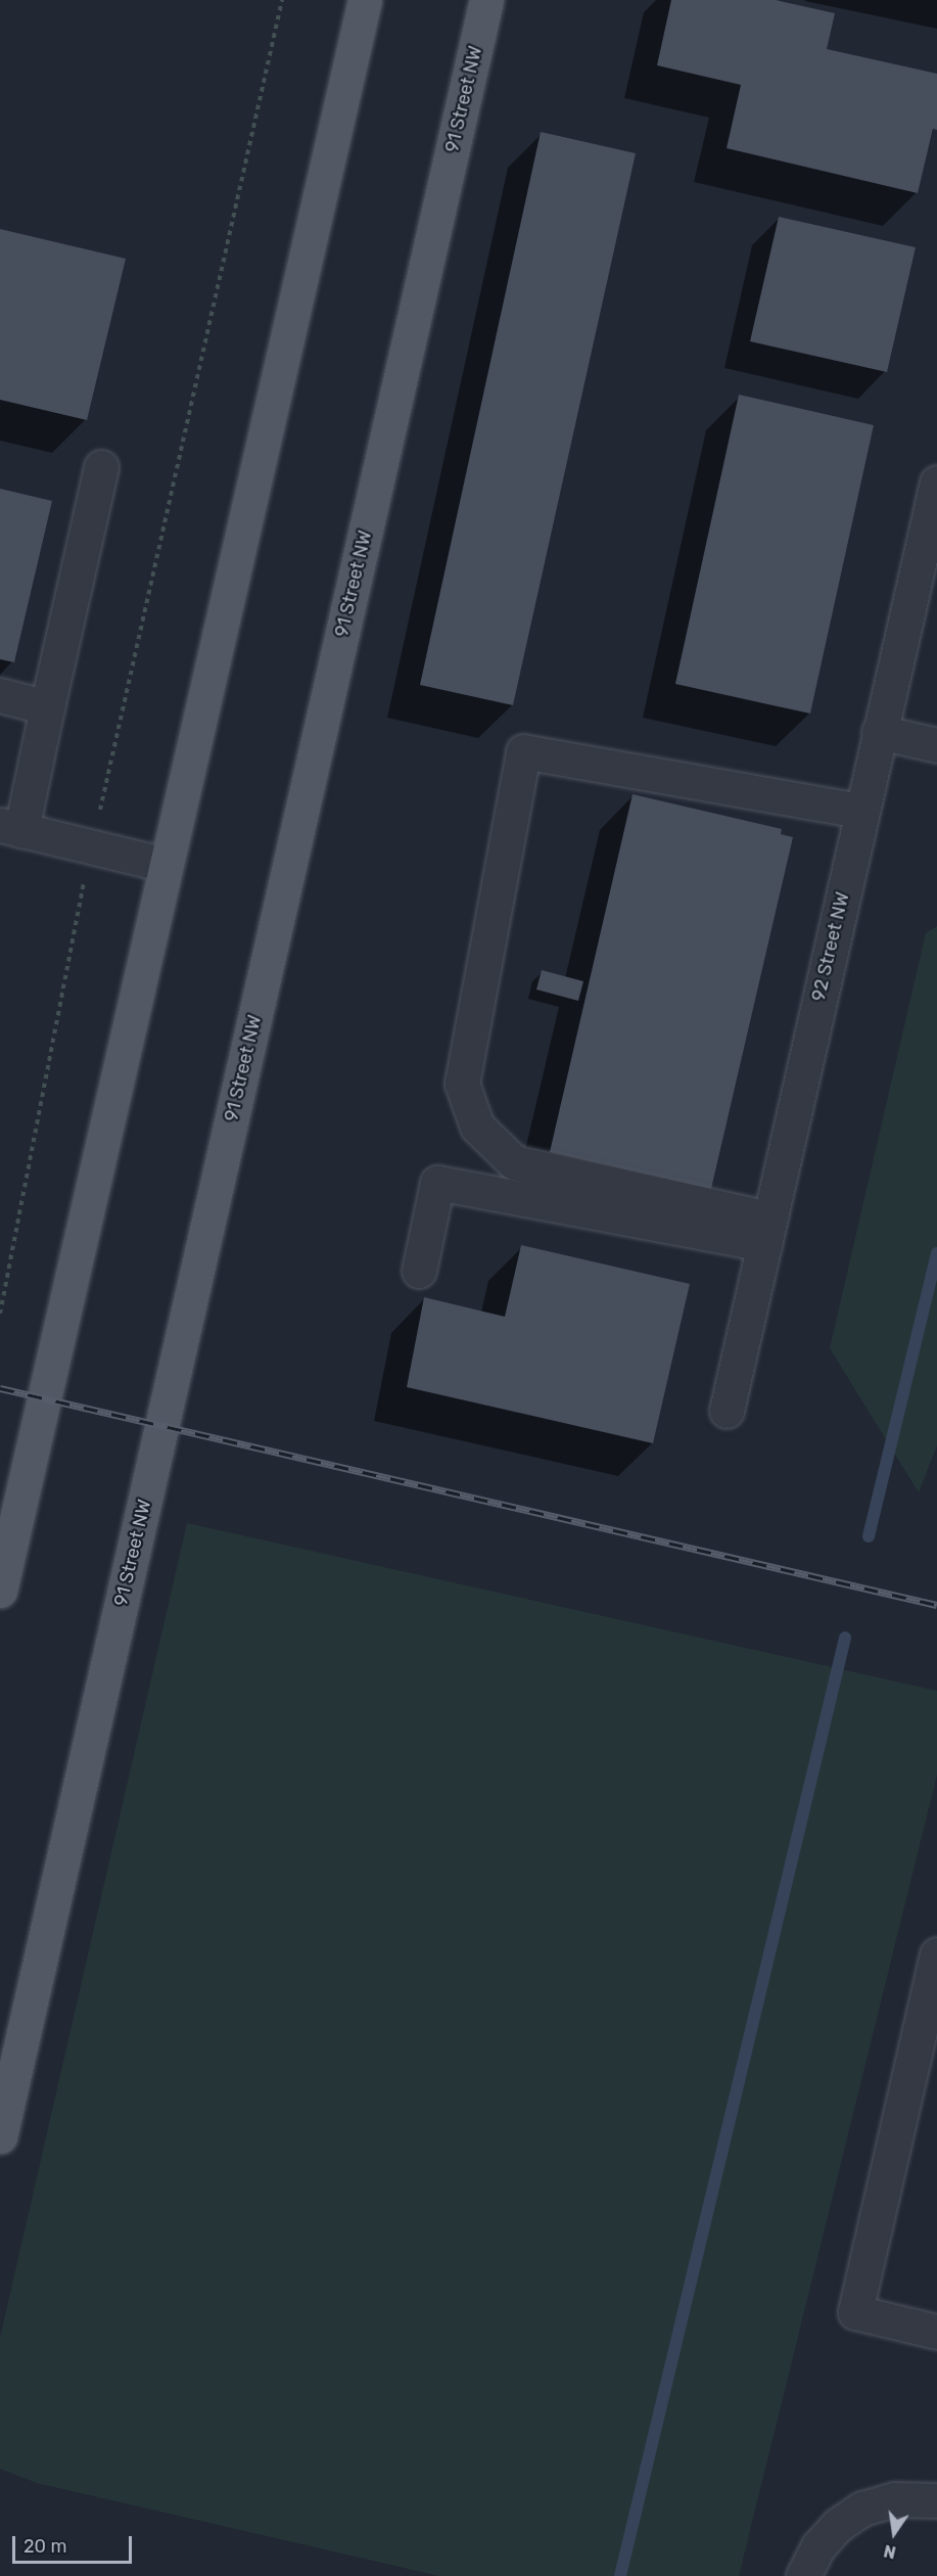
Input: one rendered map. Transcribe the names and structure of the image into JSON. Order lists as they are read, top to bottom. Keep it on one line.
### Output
{"streets":{"main road":["91 Street NW"],"street":["92 Street NW"]},"scale_bar":"20 m","north":"bottom"}
